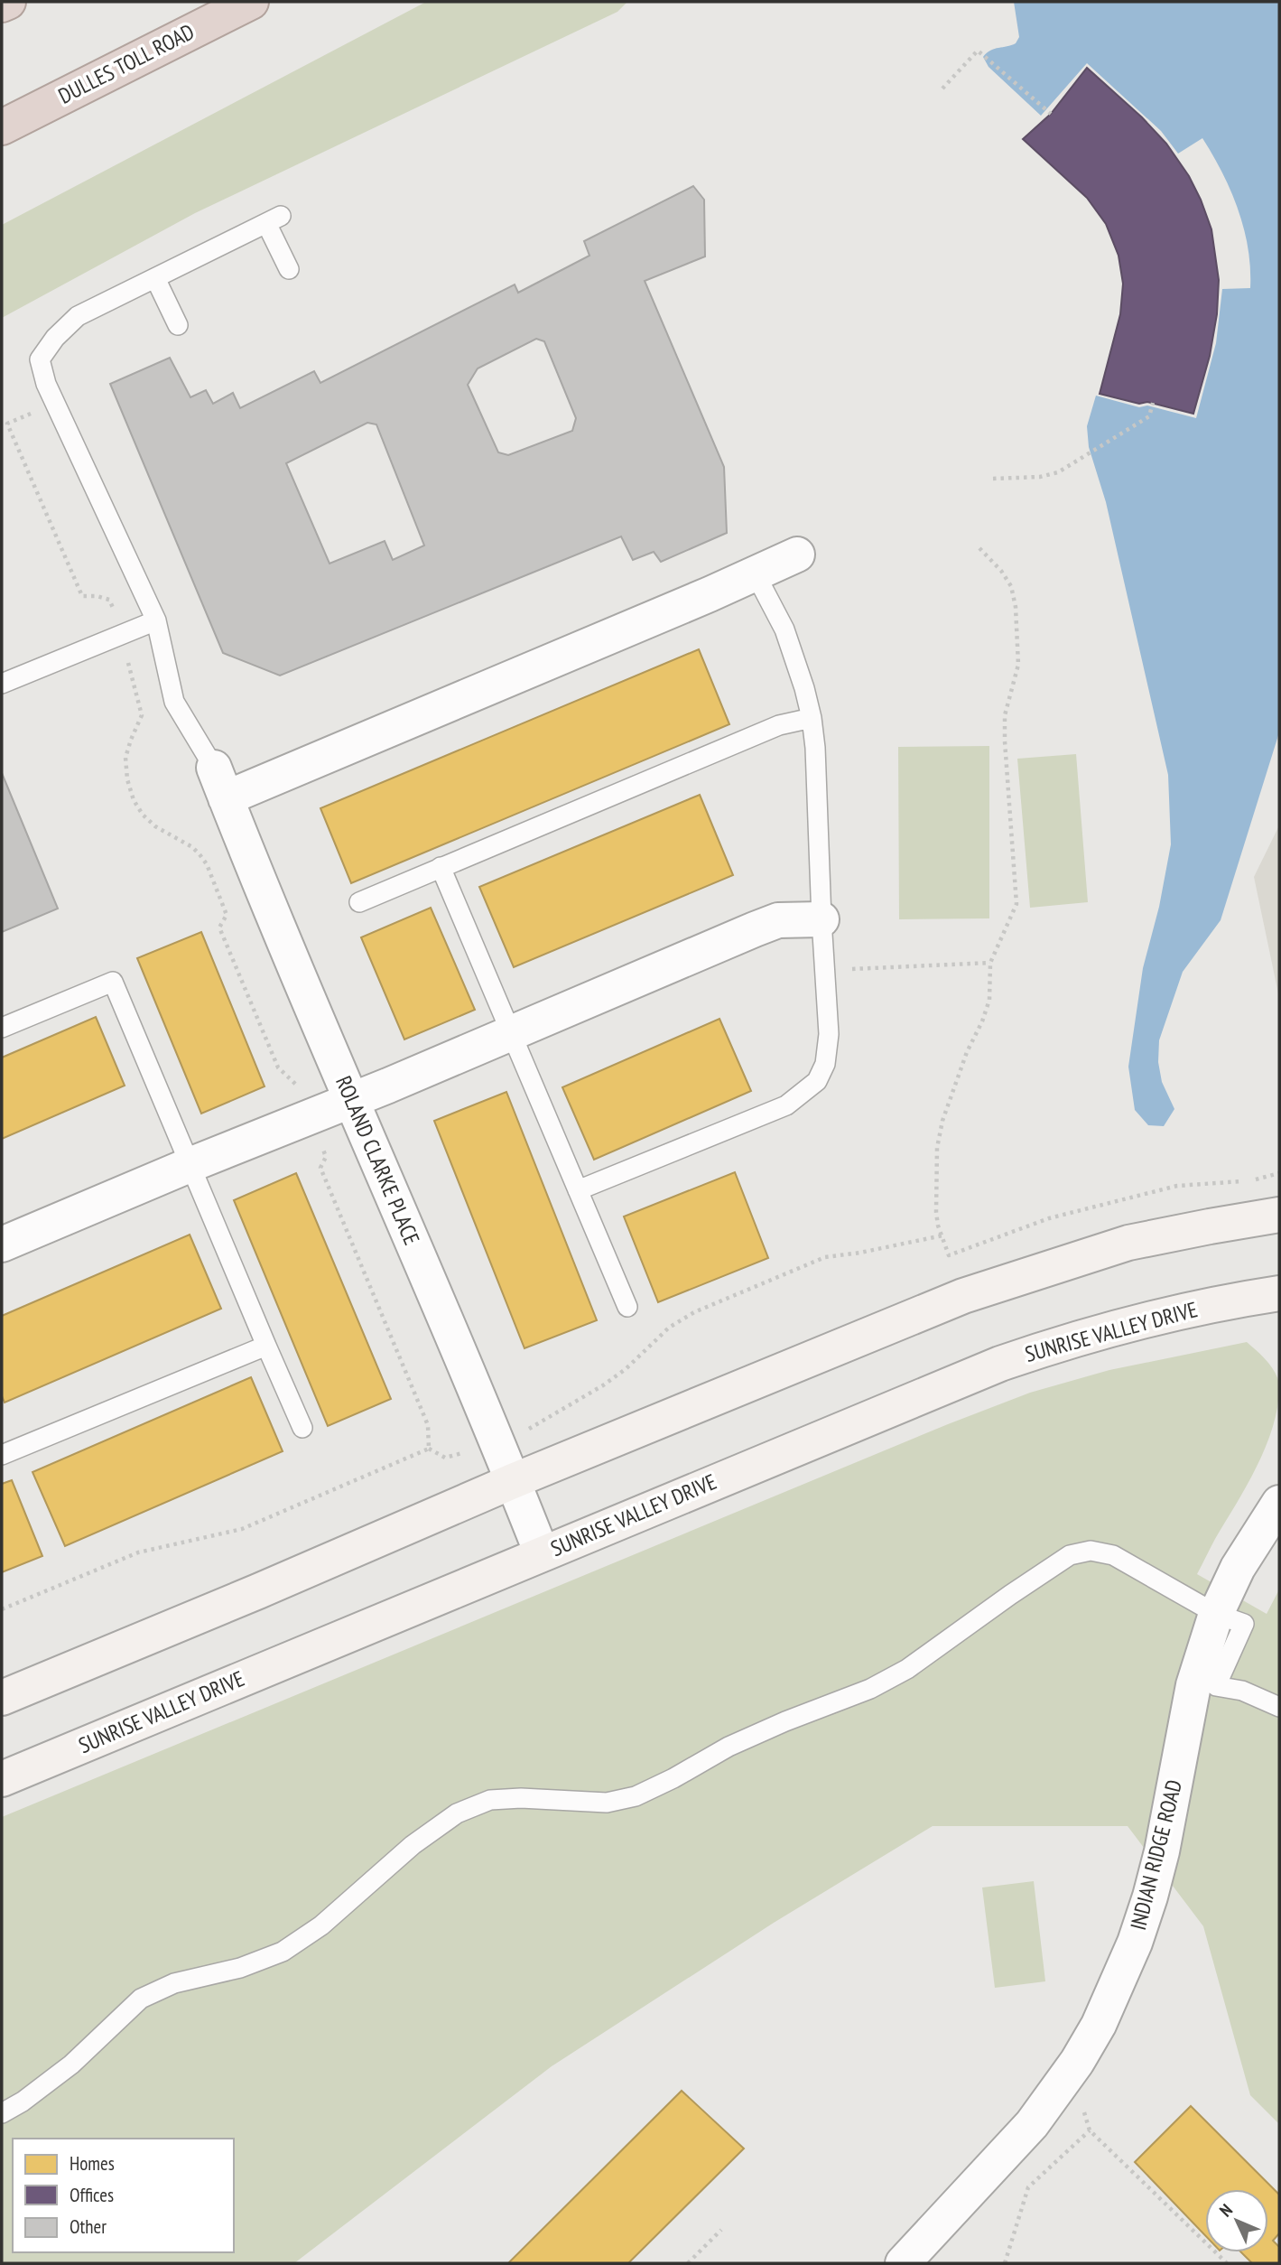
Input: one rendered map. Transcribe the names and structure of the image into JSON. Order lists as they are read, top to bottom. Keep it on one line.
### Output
{"streets":{"highway":["DULLES TOLL ROAD"],"main road":["SUNRISE VALLEY DRIVE"],"street":["ROLAND CLARKE PLACE","INDIAN RIDGE ROAD"]},"crossings":[["ROLAND CLARKE PLACE","SUNRISE VALLEY DRIVE"]],"legend":["Homes","Offices","Other"],"north":"top left"}
